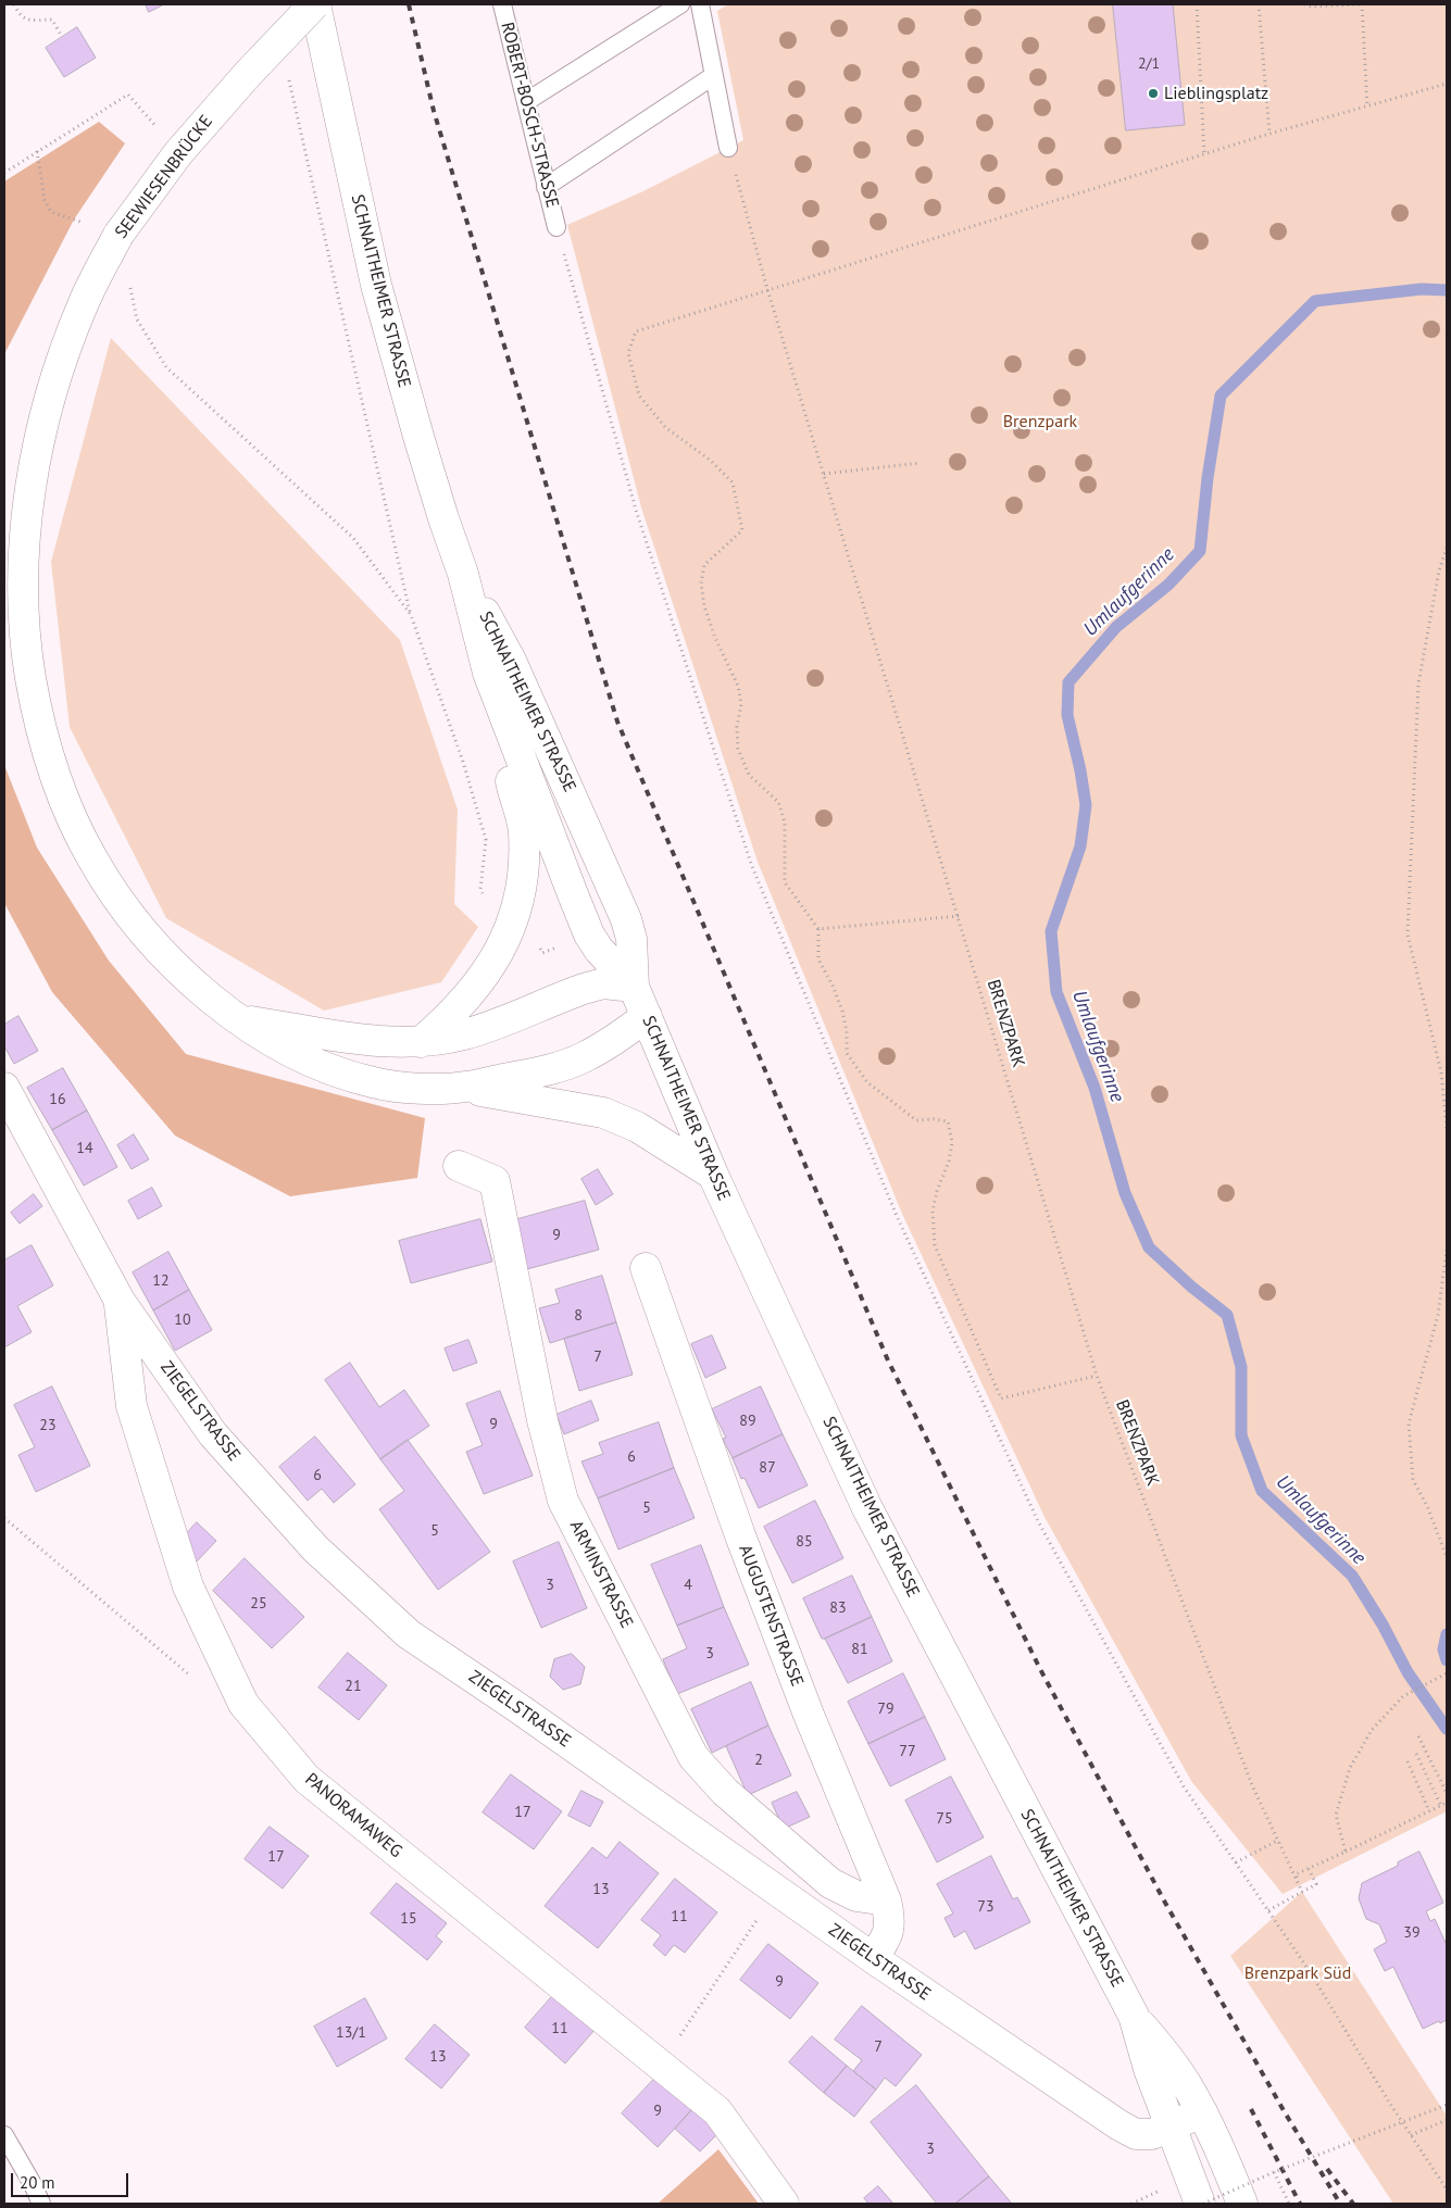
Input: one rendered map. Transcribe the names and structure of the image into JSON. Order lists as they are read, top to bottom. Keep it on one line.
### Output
{"streets":{"street":["SEEWIESENBRÜCKE","SCHNAITHEIMER STRASSE","ZIEGELSTRASSE","ARMINSTRASSE","AUGUSTENSTRASSE","PANORAMAWEG"],"lane":["ROBERT-BOSCH-STRASSE"],"path":["BRENZPARK"]},"crossings":[["SEEWIESENBRÜCKE","SCHNAITHEIMER STRASSE"],["SCHNAITHEIMER STRASSE","ZIEGELSTRASSE"],["ZIEGELSTRASSE","AUGUSTENSTRASSE"],["ZIEGELSTRASSE","PANORAMAWEG"],["ARMINSTRASSE","AUGUSTENSTRASSE"]],"water":["Umlaufgerinne"],"parks":["Brenzpark","Brenzpark Süd"],"places":["Lieblingsplatz"],"house_numbers":["2/1","16","14","9","12","8","10","7","89","9","23","6","87","6","5","5","85","3","4","25","83","81","3","21","79","77","2","17","75","17","13","73","11","15","39","9","11","13/1","7","13","9","3"],"scale_bar":"20 m"}
